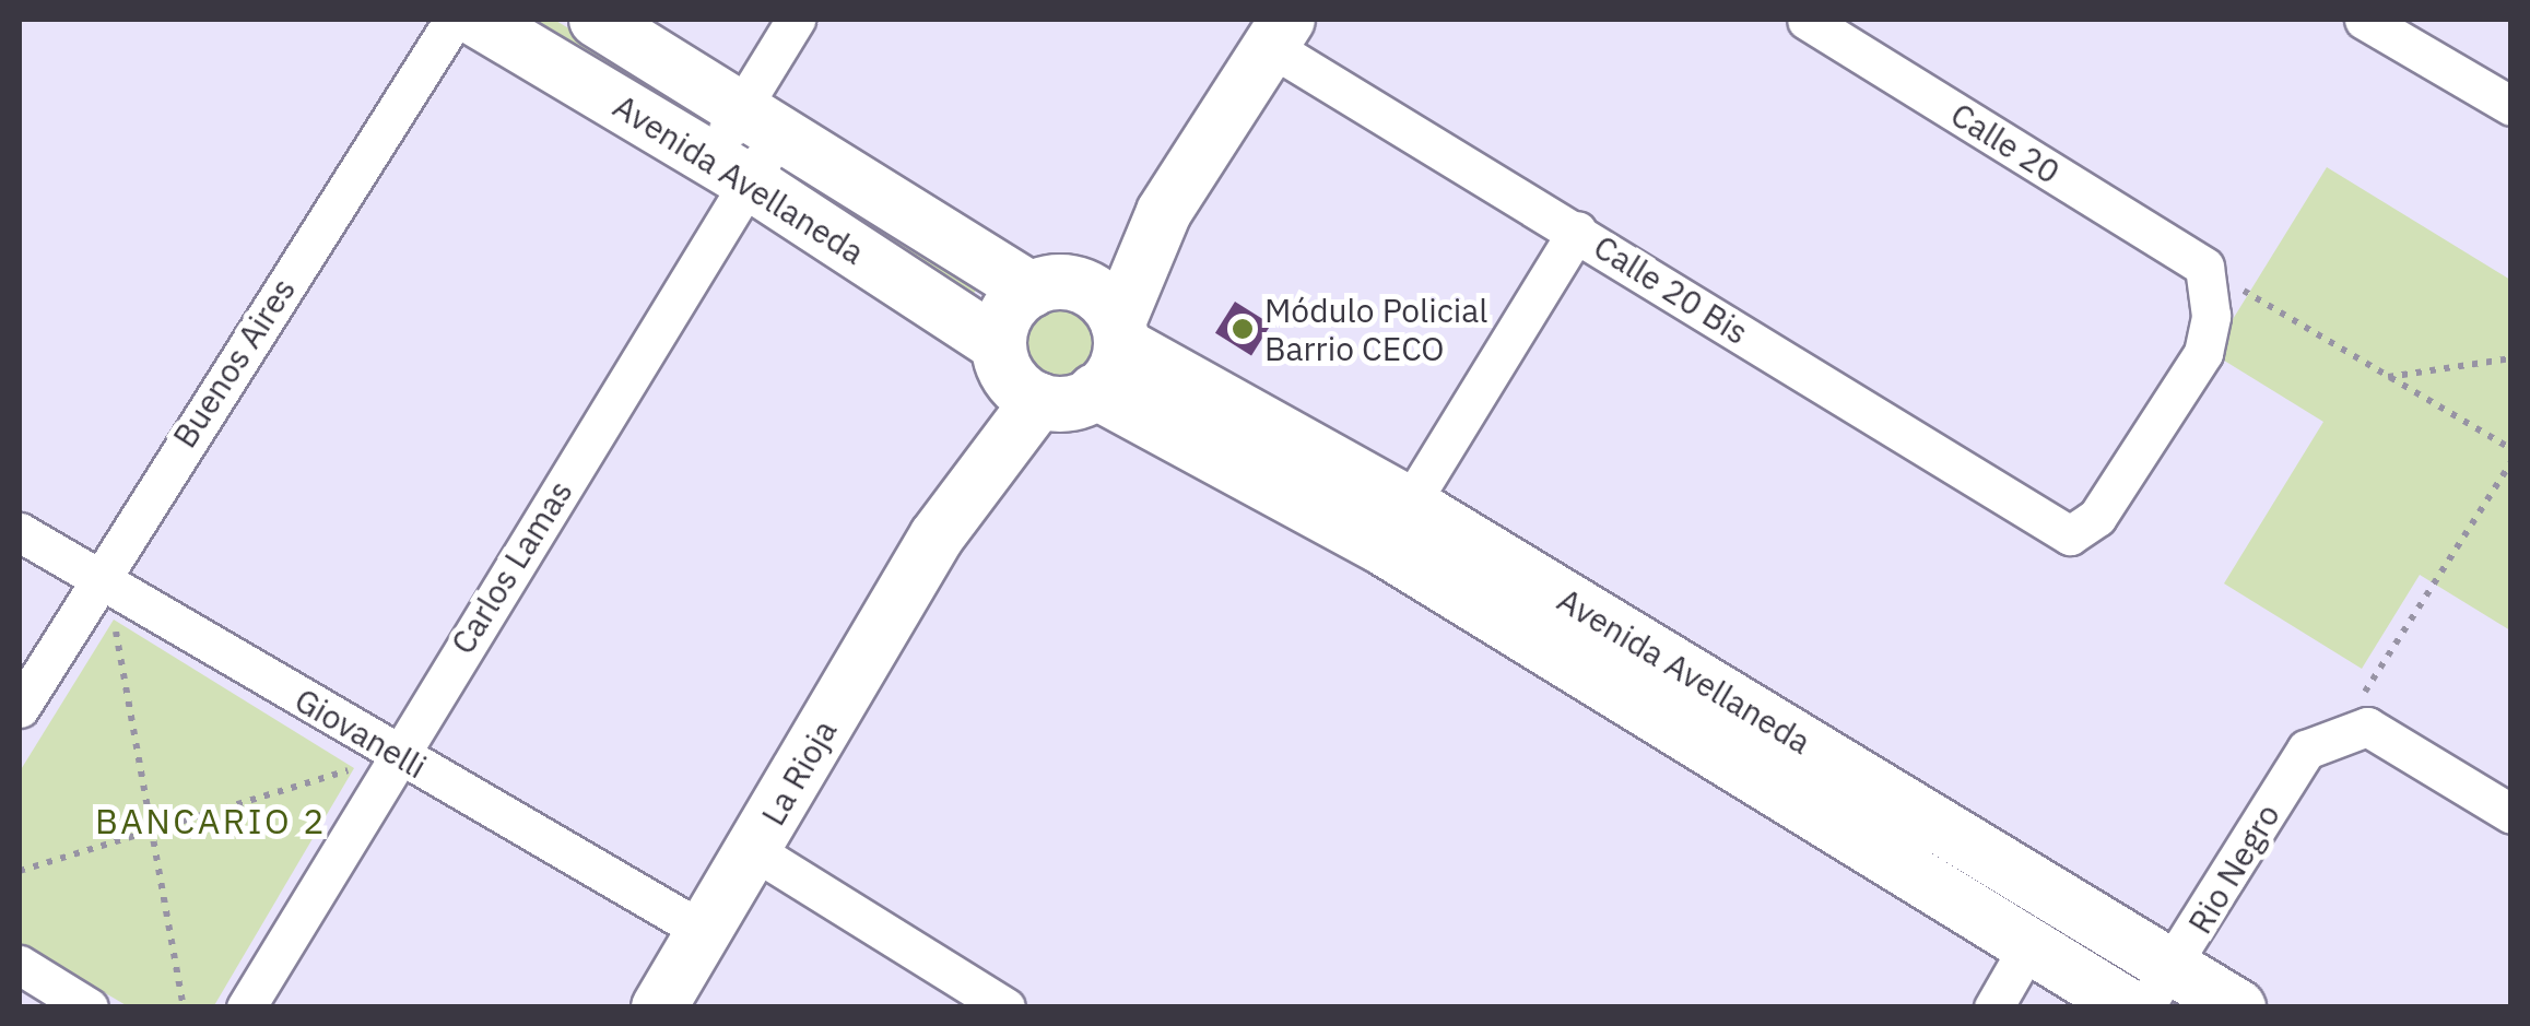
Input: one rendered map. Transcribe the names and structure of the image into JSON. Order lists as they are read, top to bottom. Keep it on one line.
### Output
{"streets":{"main road":["Avenida Avellaneda","La Rioja"],"street":["Calle 20","Calle 20 Bis","Buenos Aires","Carlos Lamas","Giovanelli","Rio Negro"]},"crossings":[["Calle 20","Calle 20 Bis"],["Avenida Avellaneda","Carlos Lamas"],["Avenida Avellaneda","La Rioja"],["Avenida Avellaneda","Rio Negro"],["Buenos Aires","Giovanelli"],["Carlos Lamas","Giovanelli"],["Giovanelli","La Rioja"]],"districts":["BANCARIO 2"],"places":["Módulo Policial Barrio CECO"]}
